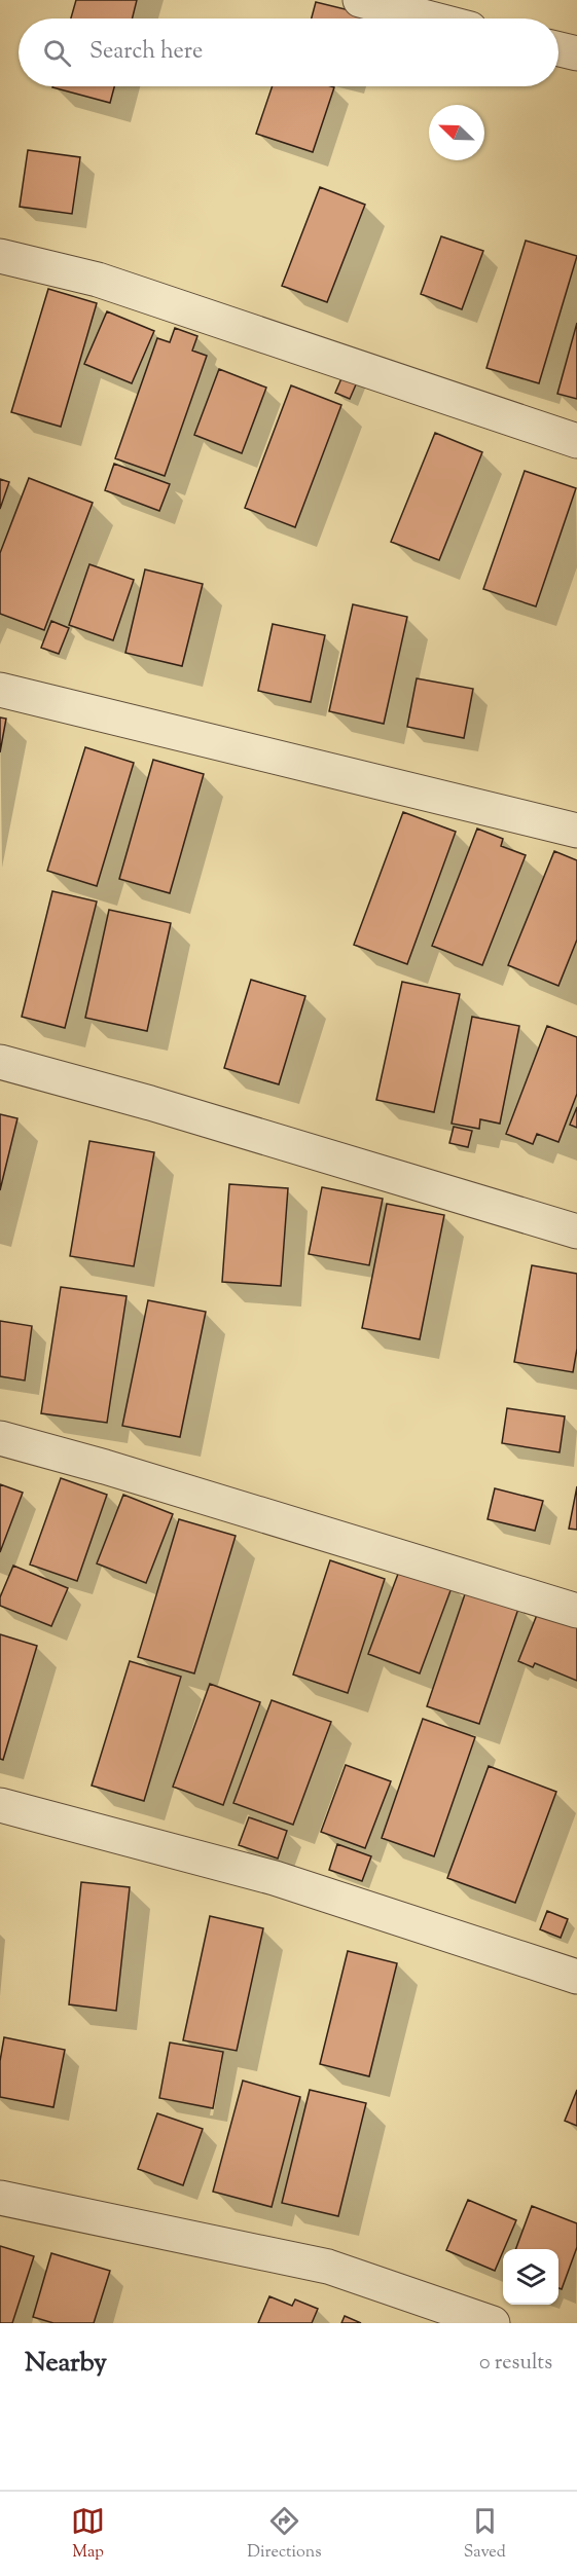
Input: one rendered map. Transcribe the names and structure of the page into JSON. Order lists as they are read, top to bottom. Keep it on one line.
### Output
{"north":"top left","page":{"search":"Search here","heading":["Nearby","0 results"],"nav":["Map","Directions","Saved"]}}
